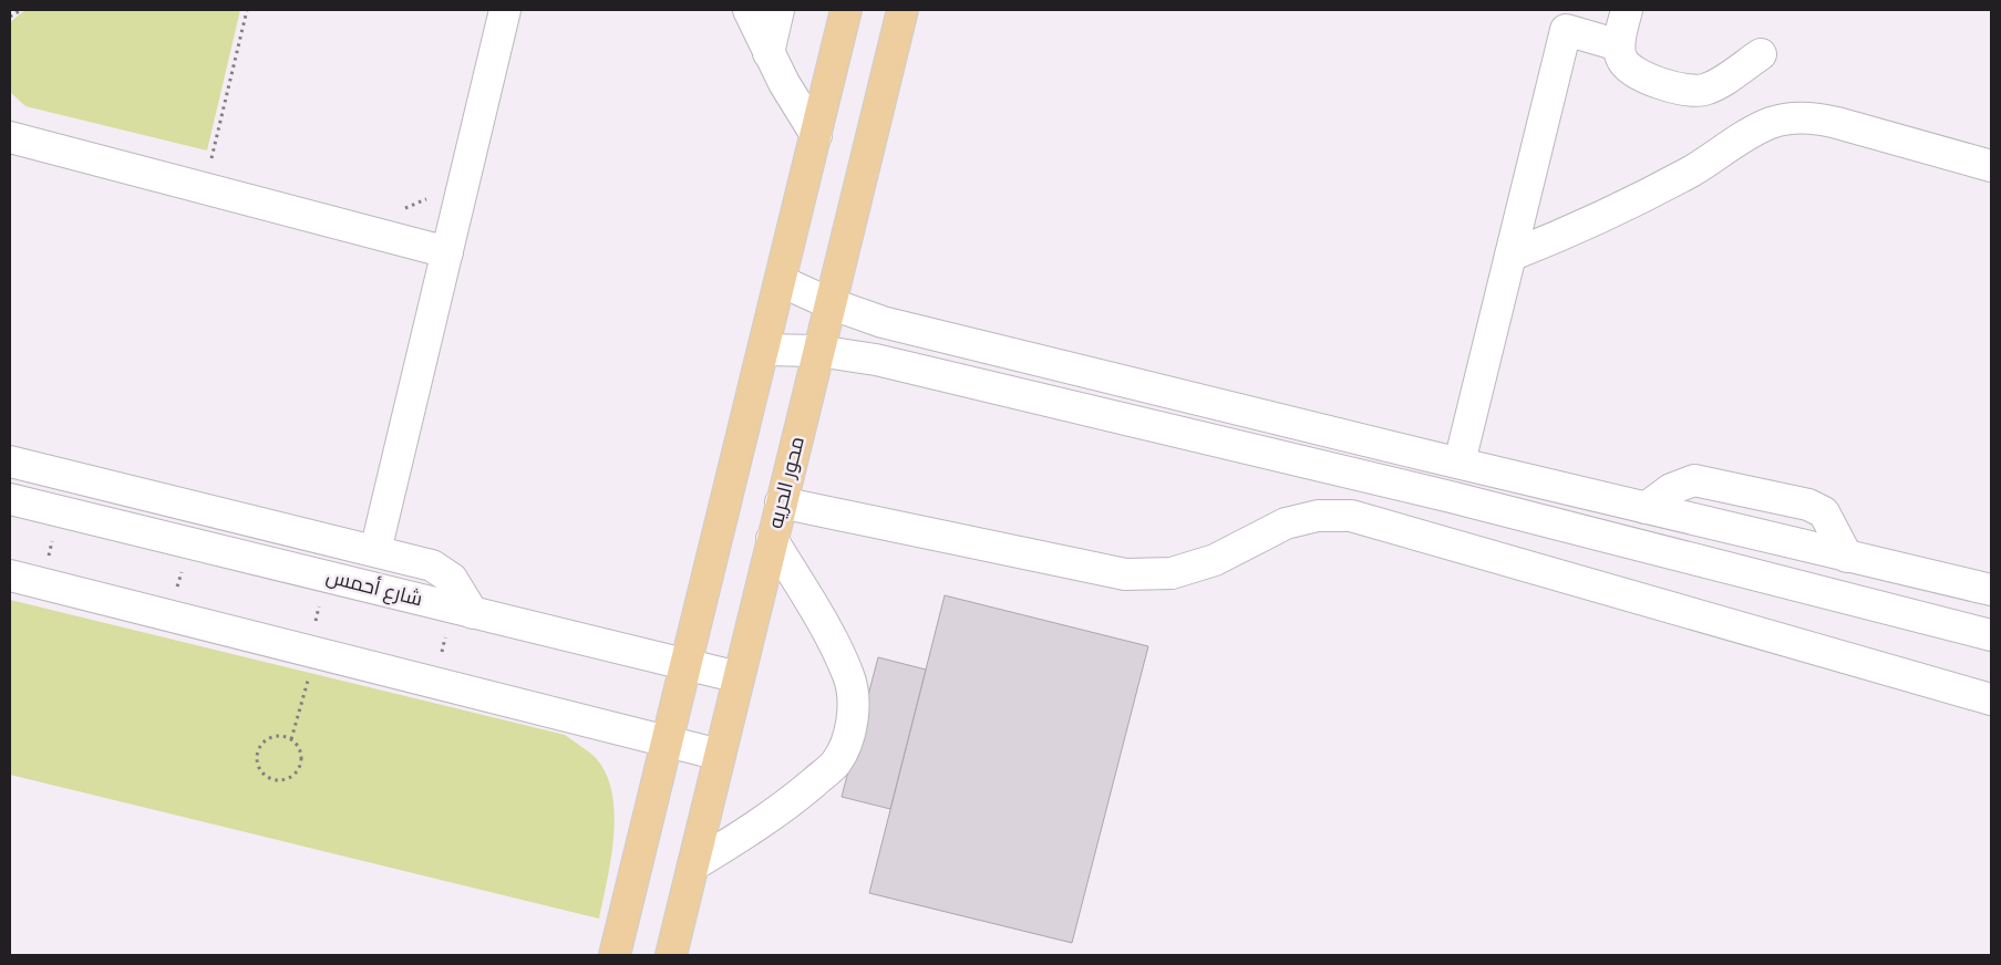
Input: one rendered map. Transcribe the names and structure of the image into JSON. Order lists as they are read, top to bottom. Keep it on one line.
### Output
{"streets":{"main road":["محور الحريه"],"street":["شارع أحمس"]},"crossings":[["محور الحريه","شارع أحمس"]]}
